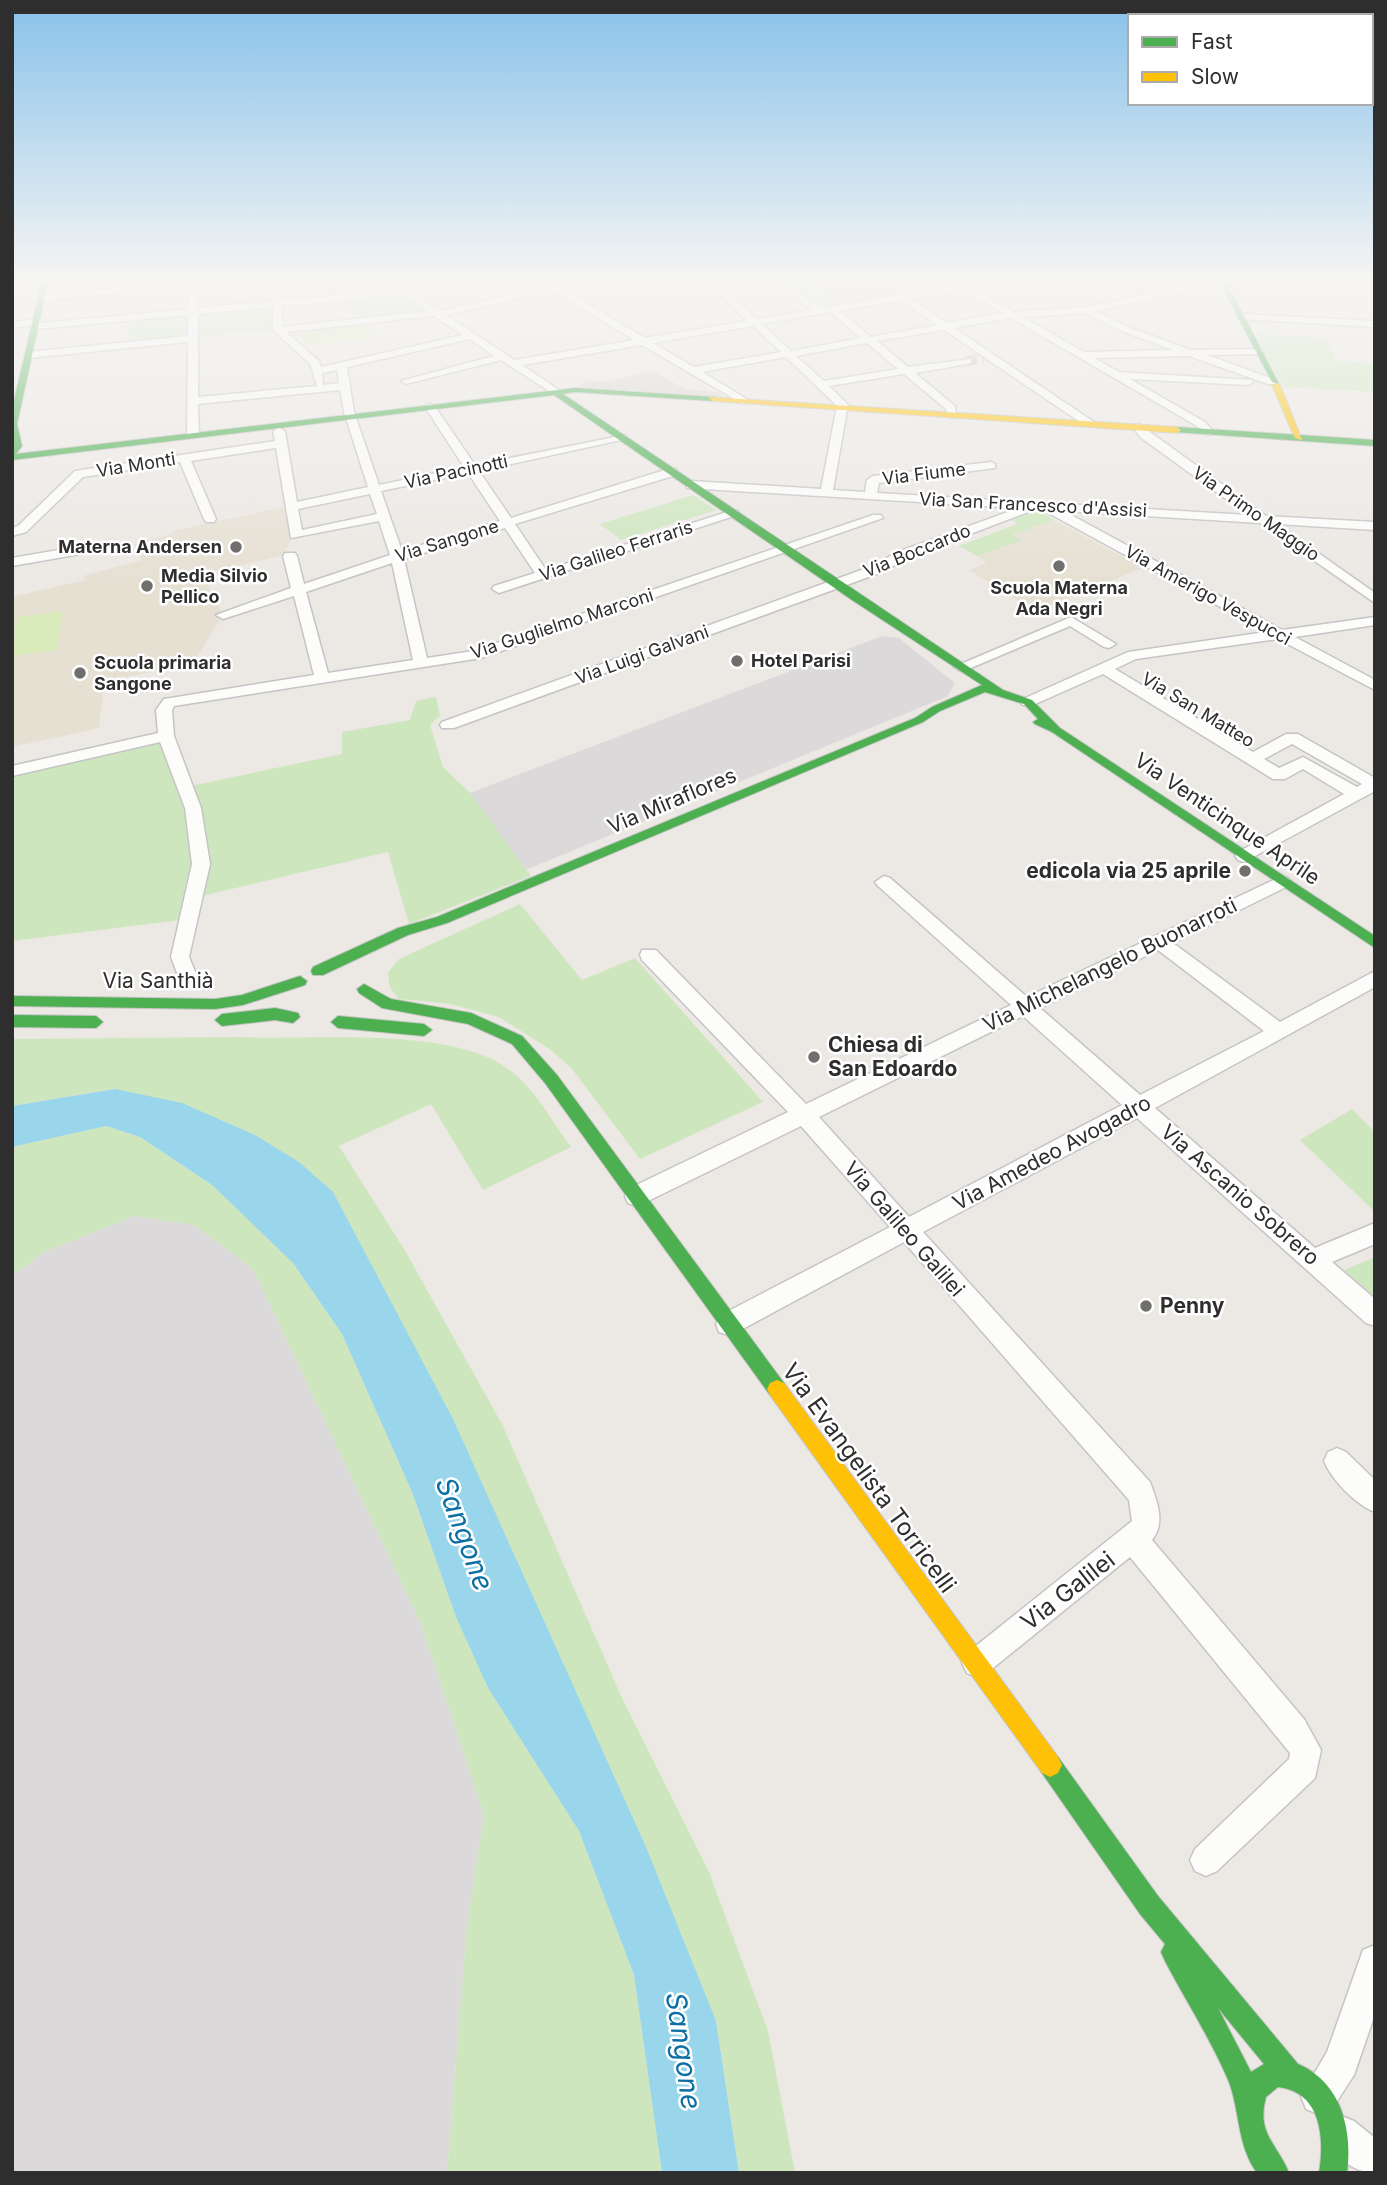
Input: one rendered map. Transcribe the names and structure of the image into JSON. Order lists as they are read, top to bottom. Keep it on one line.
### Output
{"streets":{"street":["Via Monti","Via Pacinotti","Via Fiume","Via San Francesco d'Assisi","Via Primo Maggio","Via Sangone","Via Galileo Ferraris","Via Boccardo","Via Amerigo Vespucci","Via Guglielmo Marconi","Via Luigi Galvani","Via San Matteo","Via Miraflores","Via Venticinque Aprile","Via Michelangelo Buonarroti","Via Santhià","Via Amedeo Avogadro","Via Ascanio Sobrero","Via Galileo Galilei","Via Evangelista Torricelli","Via Galilei"]},"crossings":[["Via Fiume","Via San Francesco d'Assisi"],["Via San Francesco d'Assisi","Via Primo Maggio"],["Via San Francesco d'Assisi","Via Boccardo"],["Via San Francesco d'Assisi","Via Amerigo Vespucci"],["Via Boccardo","Via Amerigo Vespucci"],["Via Boccardo","Via Luigi Galvani"],["Via Amerigo Vespucci","Via San Matteo"],["Via San Matteo","Via Venticinque Aprile"],["Via Miraflores","Via Santhià"],["Via Miraflores","Via Evangelista Torricelli"],["Via Venticinque Aprile","Via Michelangelo Buonarroti"],["Via Michelangelo Buonarroti","Via Ascanio Sobrero"],["Via Michelangelo Buonarroti","Via Galileo Galilei"],["Via Michelangelo Buonarroti","Via Evangelista Torricelli"],["Via Amedeo Avogadro","Via Ascanio Sobrero"],["Via Amedeo Avogadro","Via Galileo Galilei"],["Via Amedeo Avogadro","Via Evangelista Torricelli"],["Via Galileo Galilei","Via Galilei"],["Via Evangelista Torricelli","Via Galilei"]],"water":["Sangone"],"places":["Materna Andersen","Scuola Materna Ada Negri","Media Silvio Pellico","Hotel Parisi","Scuola primaria Sangone","edicola via 25 aprile","Chiesa di San Edoardo","Penny"],"legend":["Fast","Slow"]}
